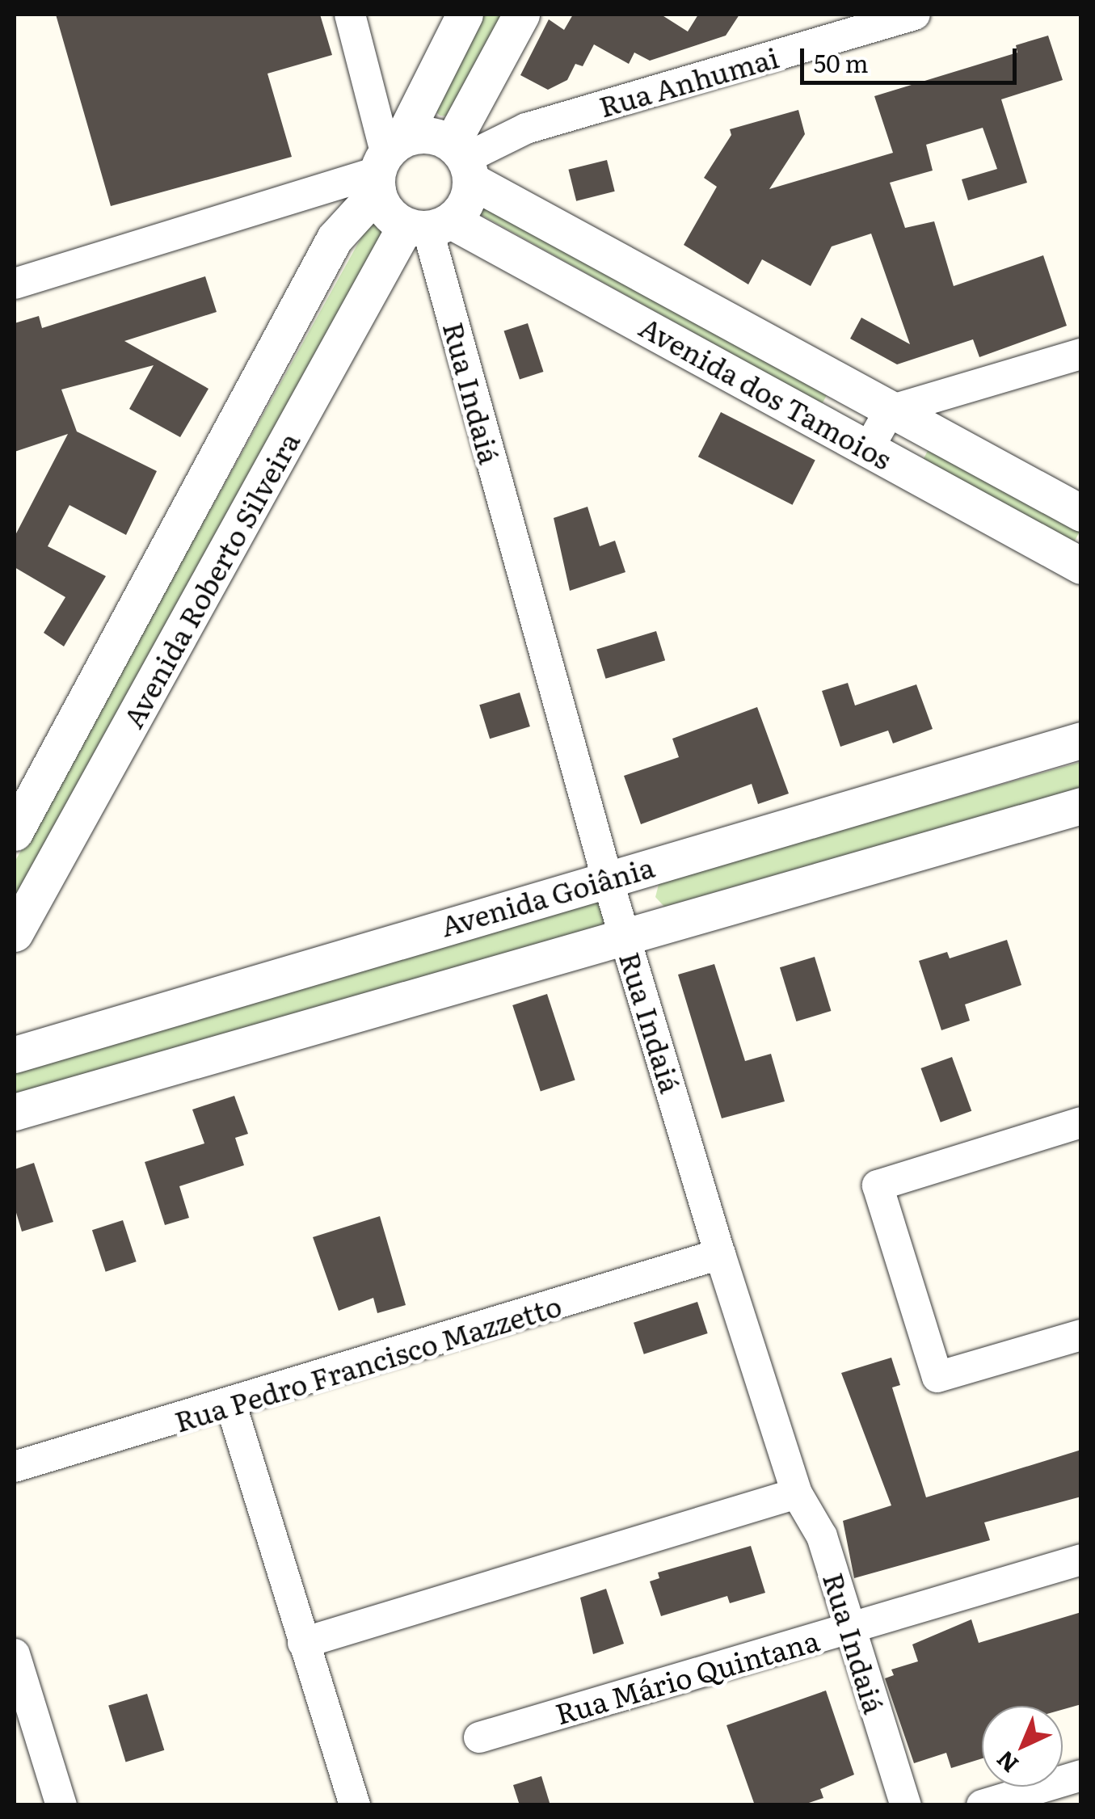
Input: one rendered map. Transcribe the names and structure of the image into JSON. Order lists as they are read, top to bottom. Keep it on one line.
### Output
{"streets":{"street":["Rua Anhumai","Avenida dos Tamoios","Rua Indaiá","Avenida Roberto Silveira","Avenida Goiânia","Rua Pedro Francisco Mazzetto","Rua Mário Quintana"]},"crossings":[["Rua Anhumai","Avenida dos Tamoios"],["Rua Anhumai","Rua Indaiá"],["Rua Anhumai","Avenida Roberto Silveira"],["Avenida dos Tamoios","Rua Indaiá"],["Avenida dos Tamoios","Avenida Roberto Silveira"],["Rua Indaiá","Avenida Roberto Silveira"],["Rua Indaiá","Avenida Goiânia"],["Rua Indaiá","Rua Pedro Francisco Mazzetto"],["Rua Indaiá","Rua Mário Quintana"]],"scale_bar":"50 m","north":"bottom left"}
